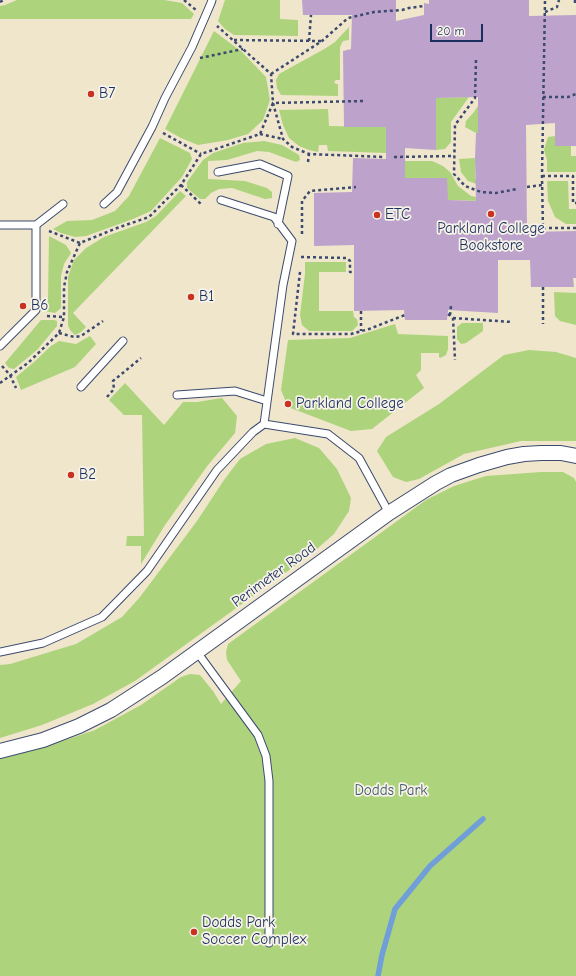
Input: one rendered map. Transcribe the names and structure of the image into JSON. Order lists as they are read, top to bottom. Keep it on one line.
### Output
{"streets":{"street":["Perimeter Road"]},"parks":["Dodds Park"],"places":["B7","Parkland College Bookstore","ETC","B1","B6","Parkland College","B2","Dodds Park Soccer Complex"],"scale_bar":"20 m"}
